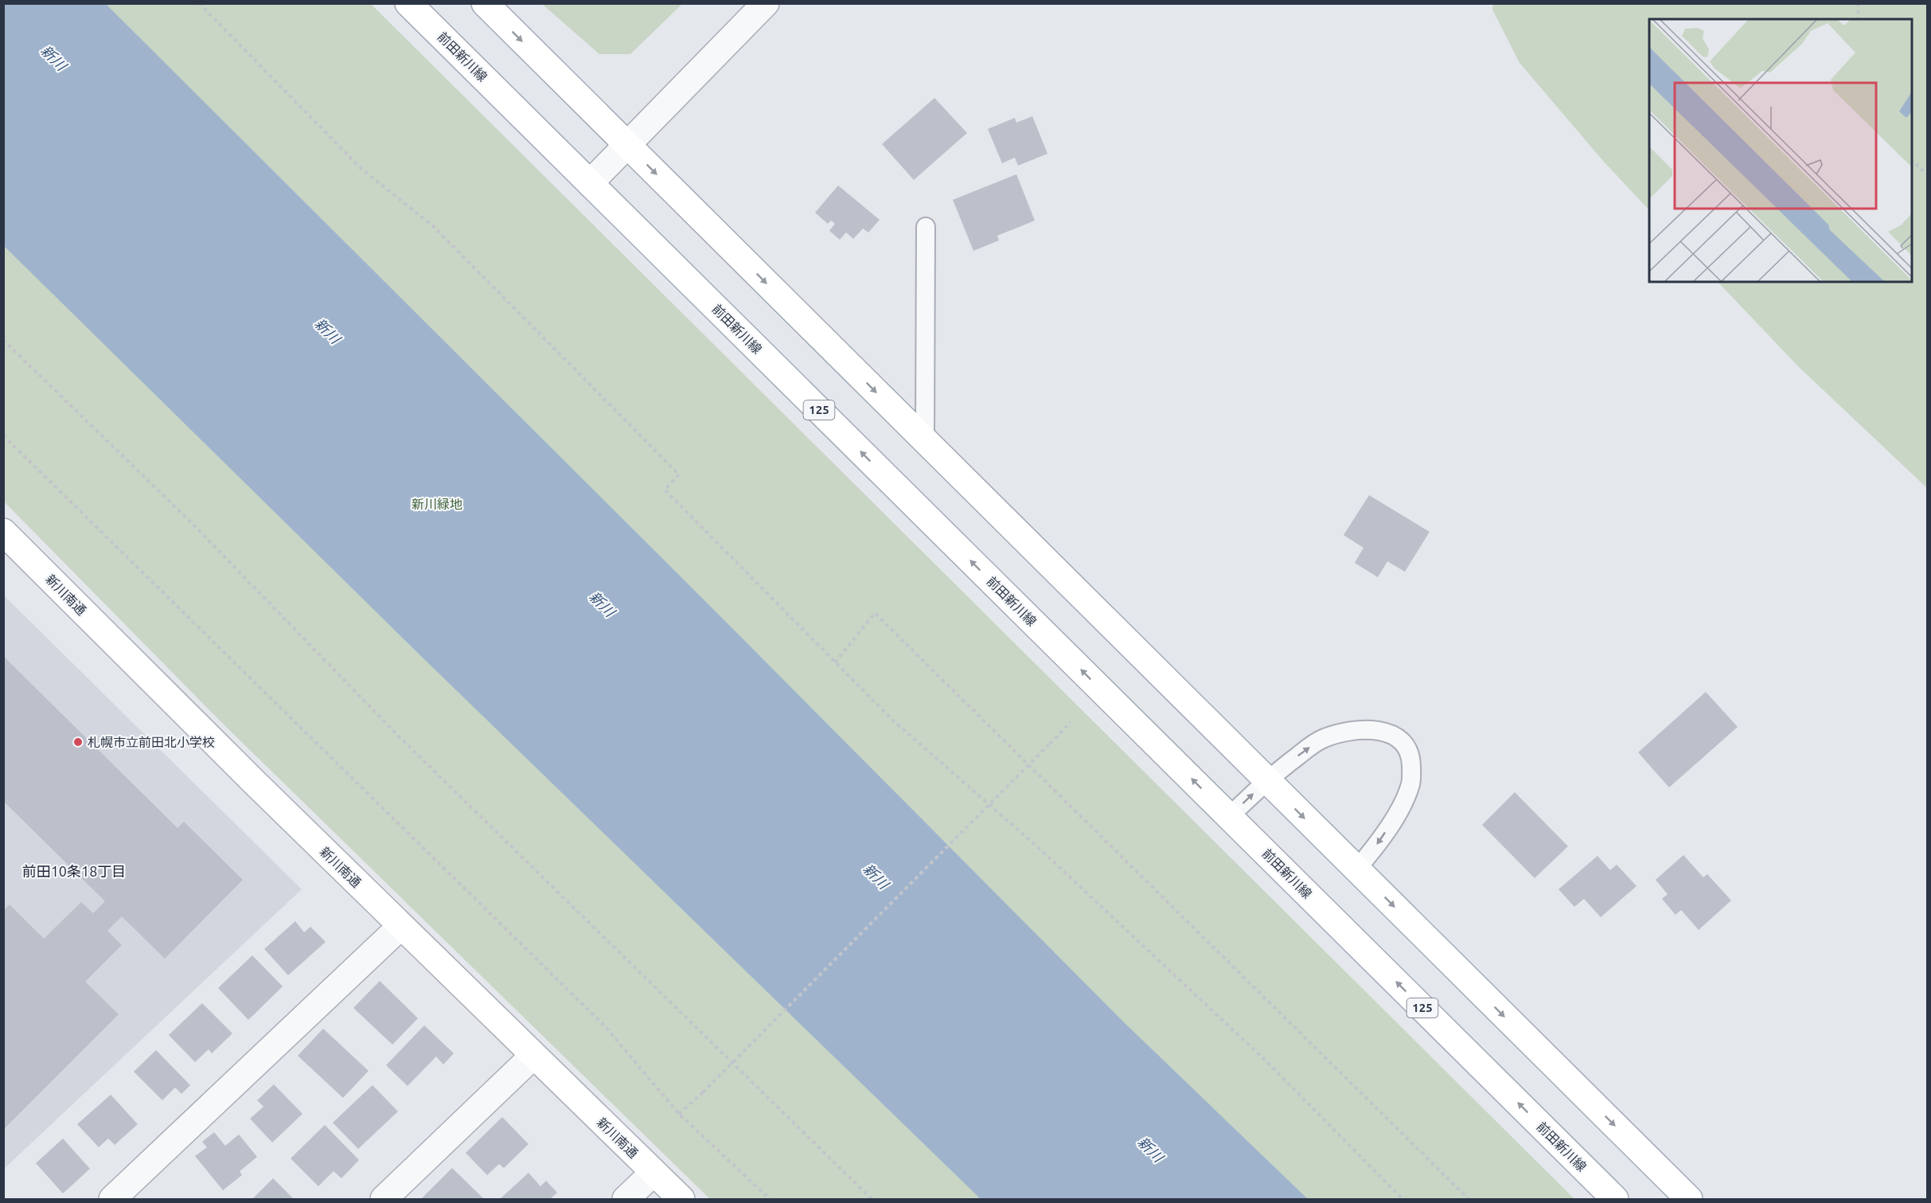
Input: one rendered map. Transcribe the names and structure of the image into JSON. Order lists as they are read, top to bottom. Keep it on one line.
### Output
{"streets":{"main road":["前田新川線","125","新川南通"]},"districts":["前田10条18丁目"],"water":["新川"],"parks":["新川緑地"],"places":["札幌市立前田北小学校"]}
